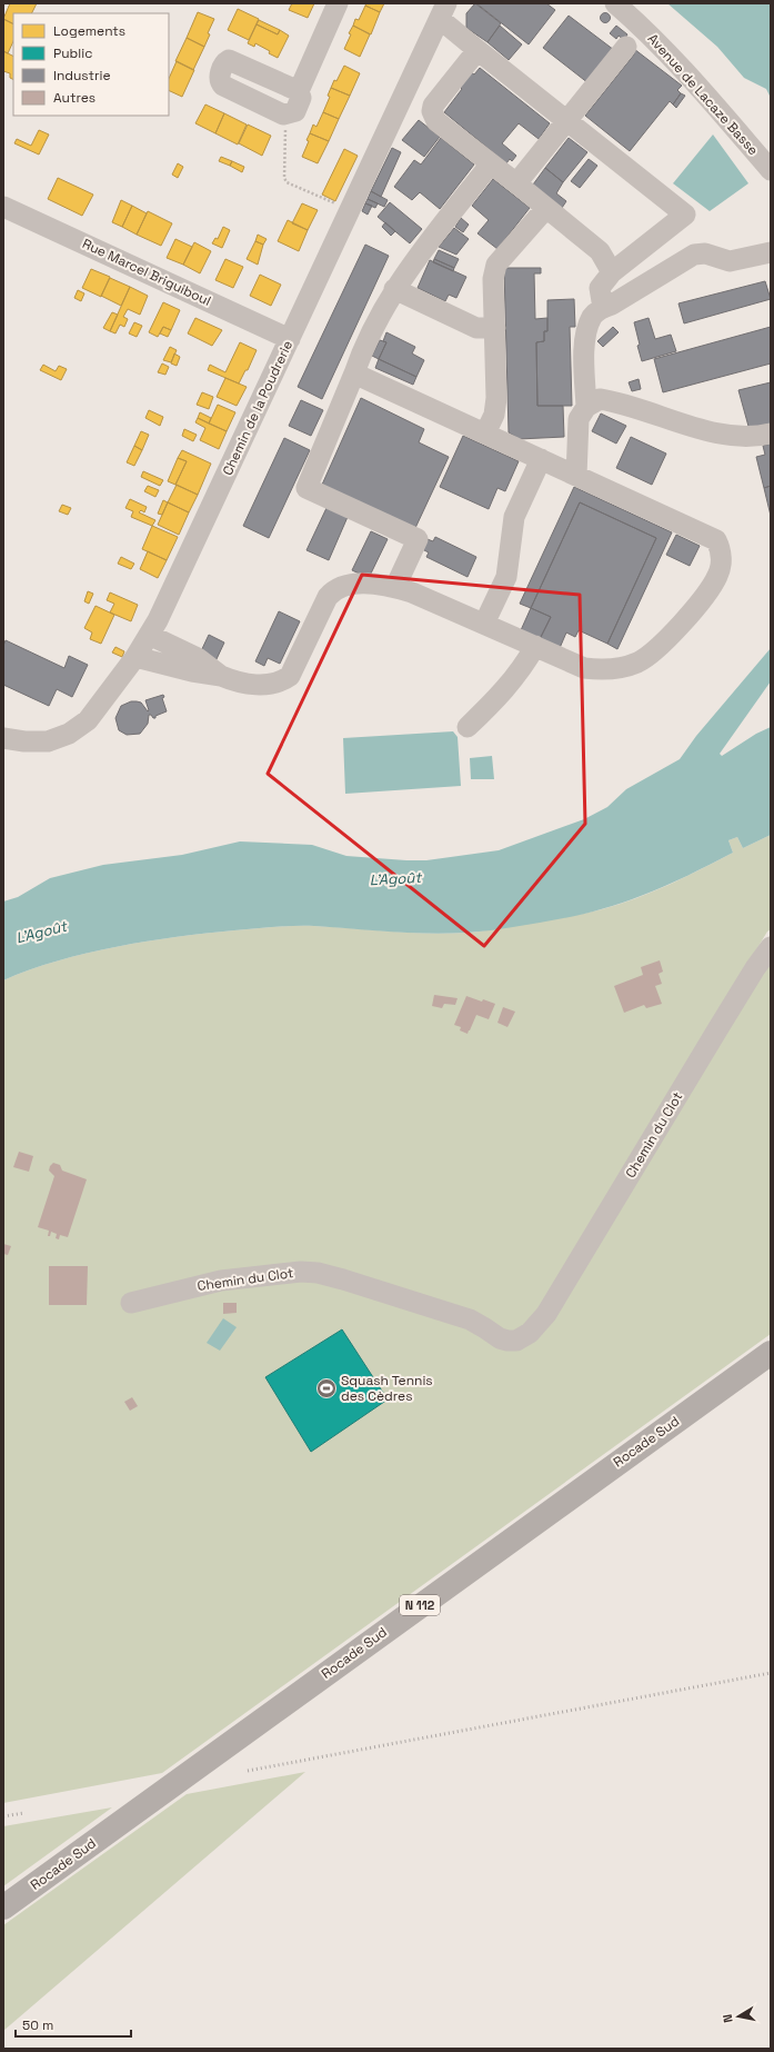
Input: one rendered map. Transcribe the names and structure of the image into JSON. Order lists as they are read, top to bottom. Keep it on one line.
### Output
{"streets":{"main road":["Rocade Sud","N 112"],"street":["Avenue de Lacaze Basse","Rue Marcel Briguiboul","Chemin de la Poudrerie","Chemin du Clot"]},"crossings":[["Rue Marcel Briguiboul","Chemin de la Poudrerie"]],"water":["L'Agoût"],"places":{"sports":["Squash Tennis des Cèdres"]},"legend":["Logements","Public","Industrie","Autres"],"scale_bar":"50 m","north":"left"}
